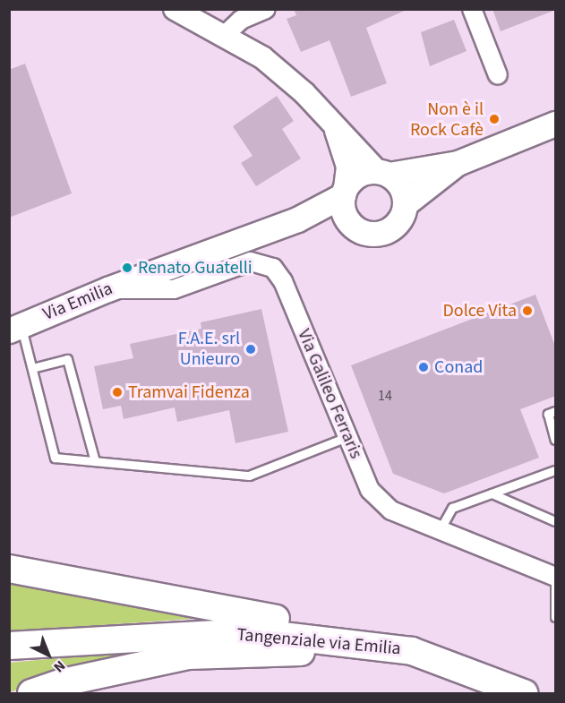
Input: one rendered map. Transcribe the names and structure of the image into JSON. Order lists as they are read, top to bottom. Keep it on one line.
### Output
{"streets":{"main road":["Via Emilia","Tangenziale via Emilia"],"street":["Via Galileo Ferraris"]},"crossings":[["Via Emilia","Via Galileo Ferraris"]],"places":["Non è il Rock Cafè","Renato Guatelli","Dolce Vita","F.A.E. srl Unieuro","Conad","Tramvai Fidenza"],"house_numbers":["14"],"north":"bottom right"}
